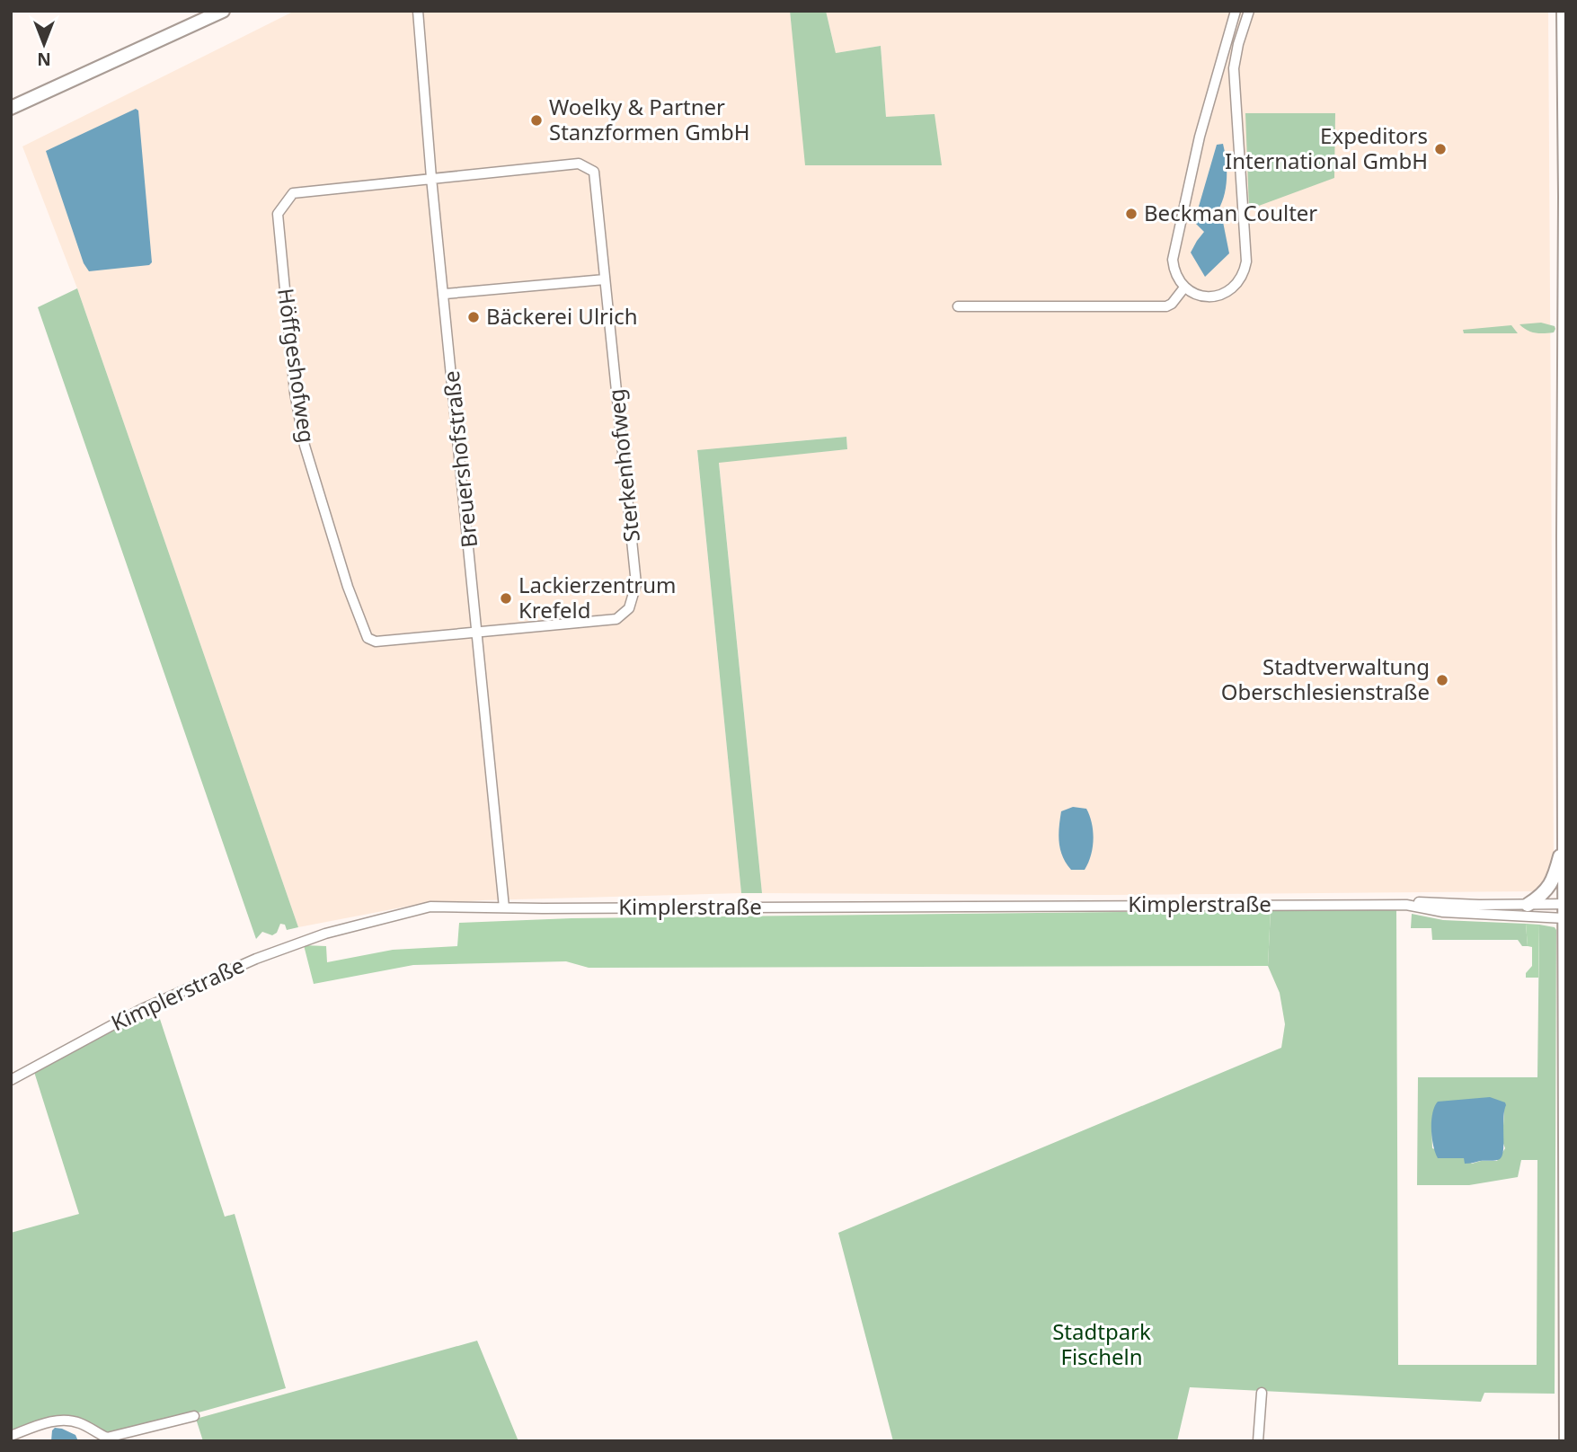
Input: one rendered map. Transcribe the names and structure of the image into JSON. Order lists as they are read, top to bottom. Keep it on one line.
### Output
{"streets":{"street":["Höffgeshofweg","Breuershofstraße","Sterkenhofweg","Kimplerstraße"]},"crossings":[["Höffgeshofweg","Breuershofstraße"],["Höffgeshofweg","Sterkenhofweg"],["Breuershofstraße","Sterkenhofweg"],["Breuershofstraße","Kimplerstraße"]],"parks":["Stadtpark Fischeln"],"places":["Woelky & Partner Stanzformen GmbH","Expeditors International GmbH","Beckman Coulter","Bäckerei Ulrich","Lackierzentrum Krefeld","Stadtverwaltung Oberschlesienstraße"],"north":"bottom"}
